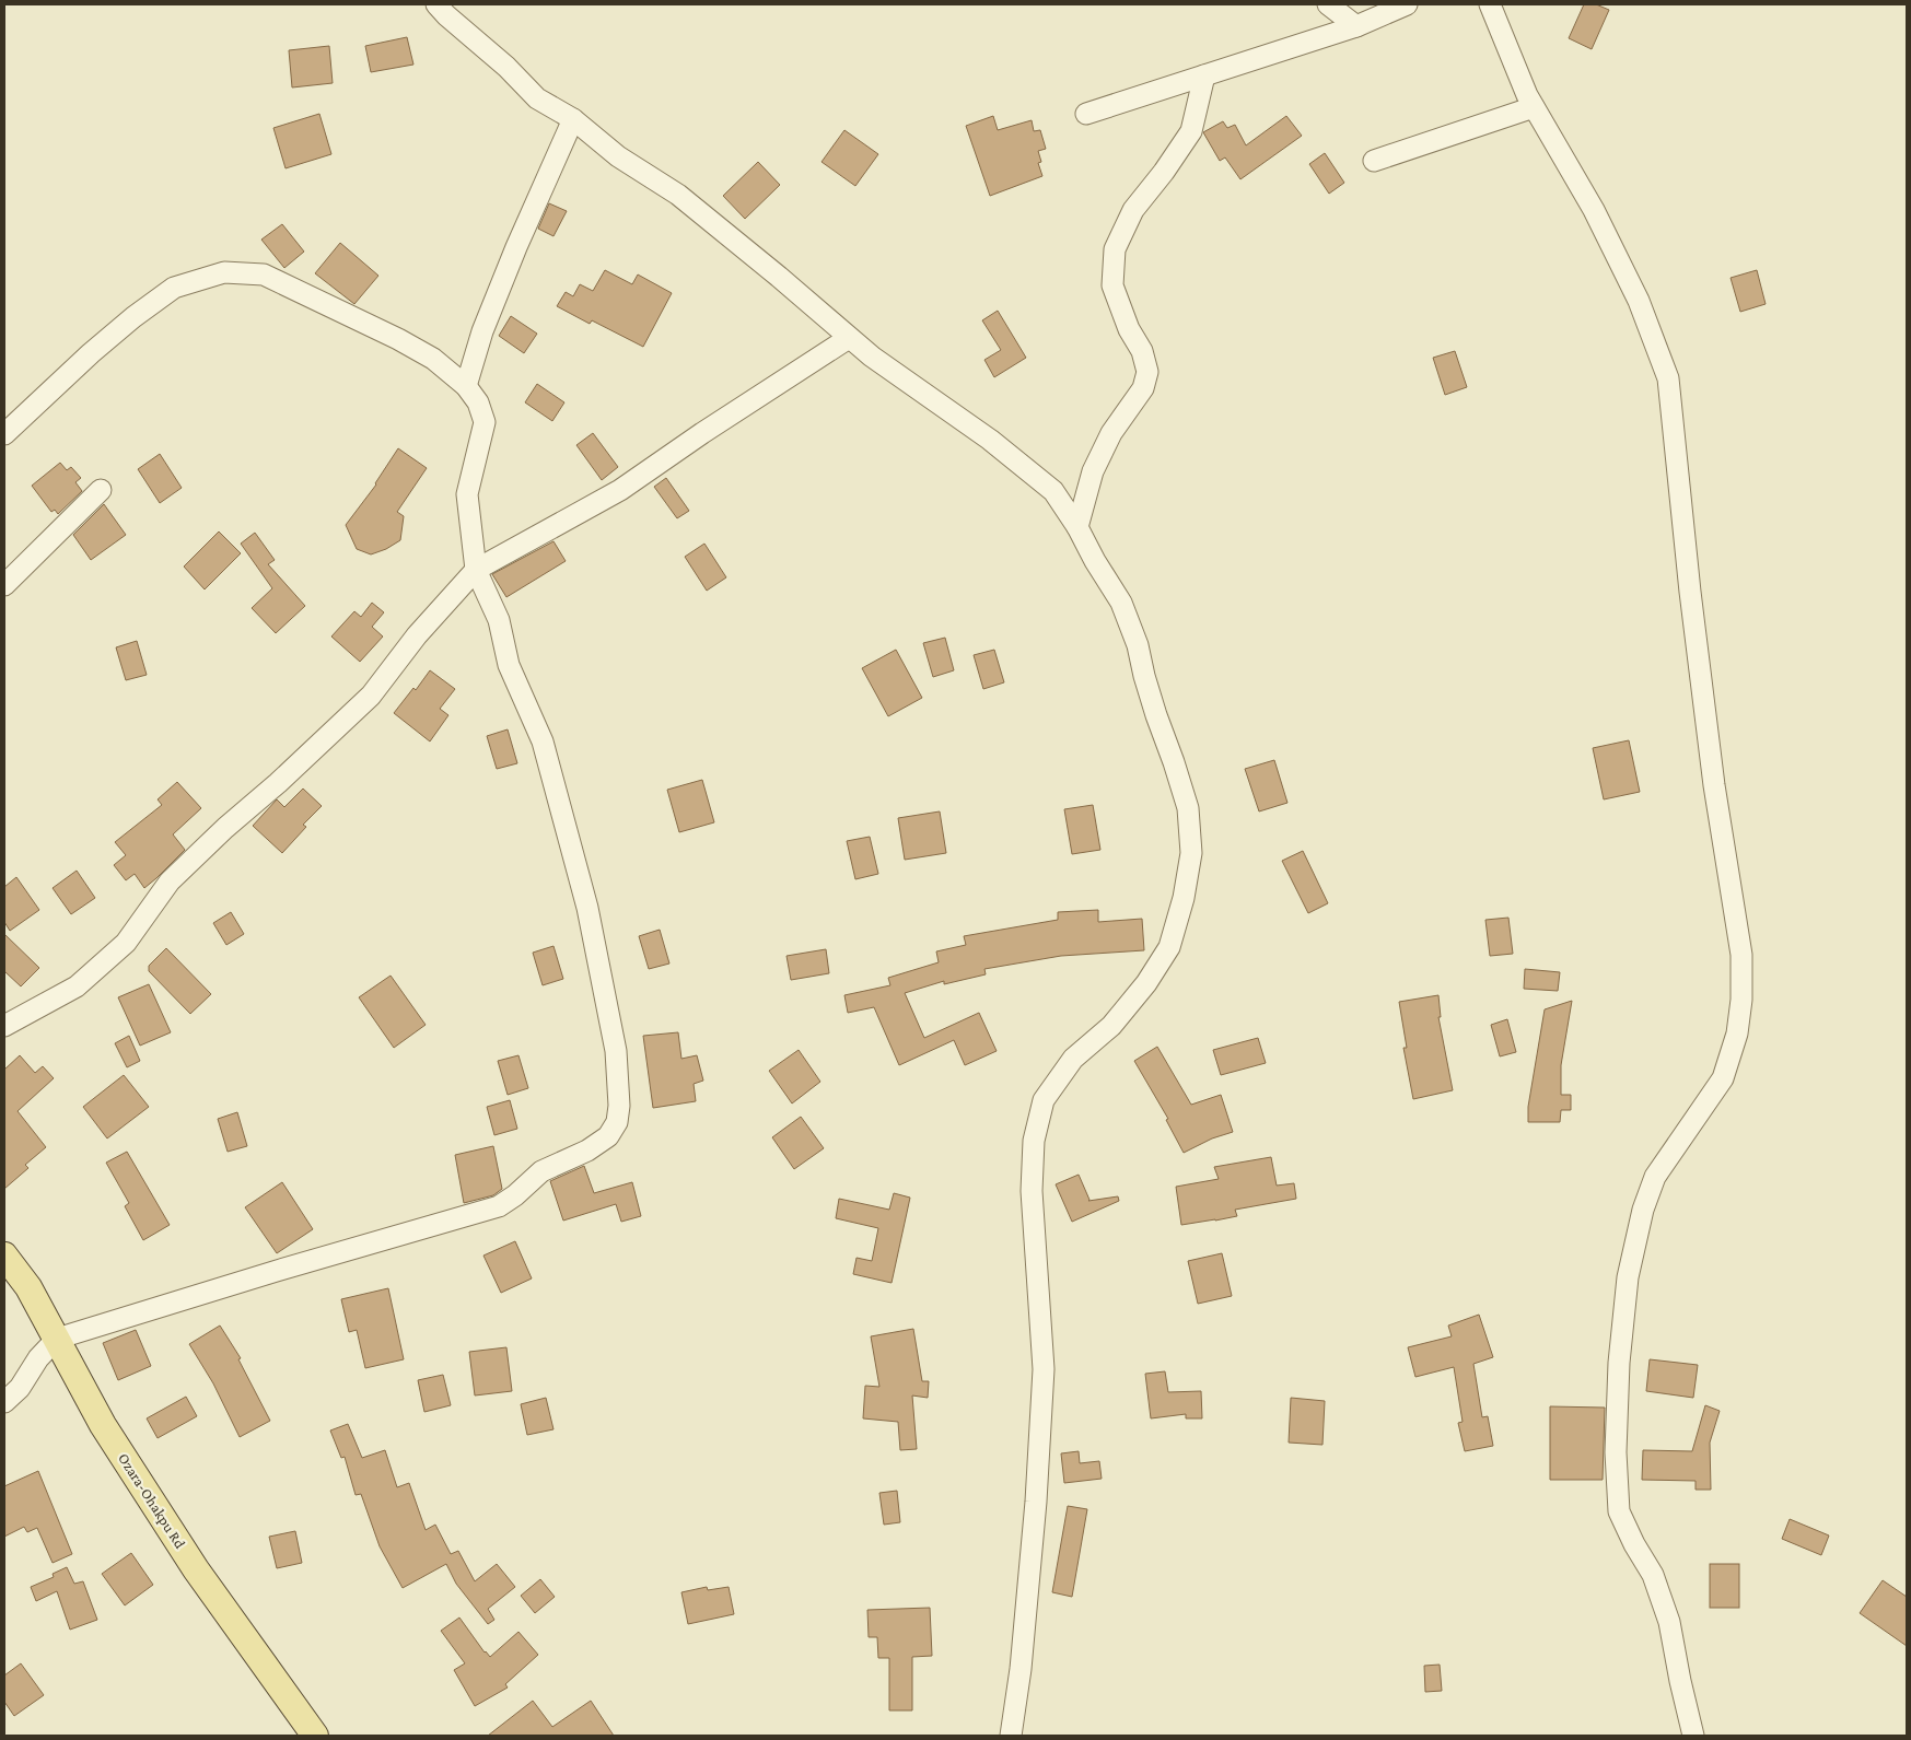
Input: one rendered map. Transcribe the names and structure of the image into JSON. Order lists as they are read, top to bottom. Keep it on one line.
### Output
{"streets":{"main road":["Ozara-Ohakpu Rd"]}}
